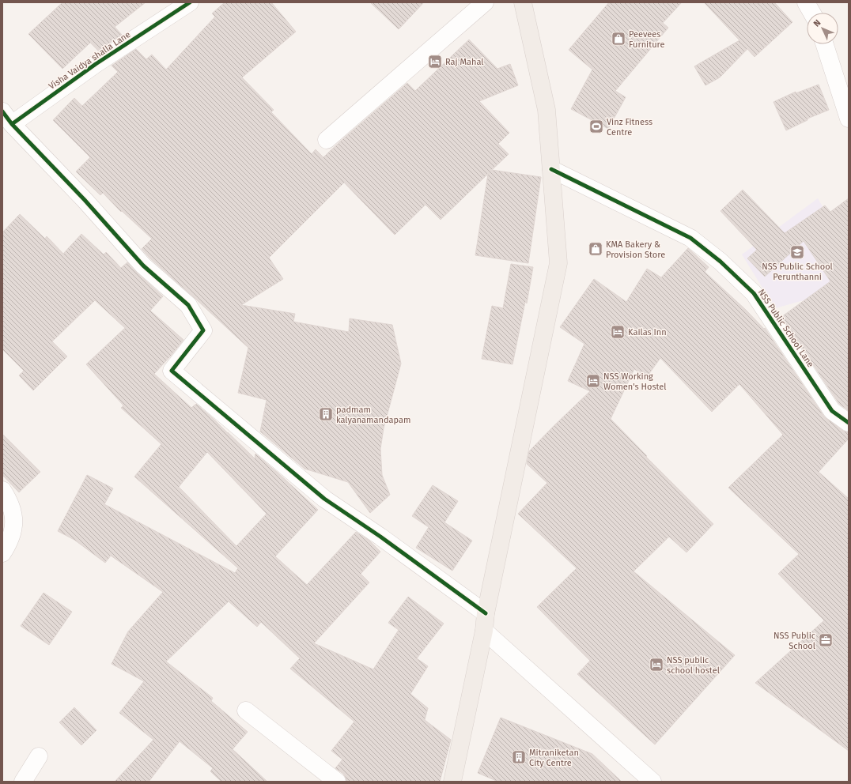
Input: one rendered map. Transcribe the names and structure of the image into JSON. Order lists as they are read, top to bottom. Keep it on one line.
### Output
{"streets":{"street":["Visha Vaidya shalla Lane","NSS Public School Lane"]},"places":{"shop":["Peevees Furniture","KMA Bakery & Provision Store"],"hotel":["Raj Mahal","Kailas Inn","NSS Working Women's Hostel","NSS public school hostel"],"sports":["Vinz Fitness Centre"],"school or university":["NSS Public School Perunthanni"],"building":["padmam kalyanamandapam","Mitraniketan City Centre"],"office":["NSS Public School"]},"north":"top left"}
